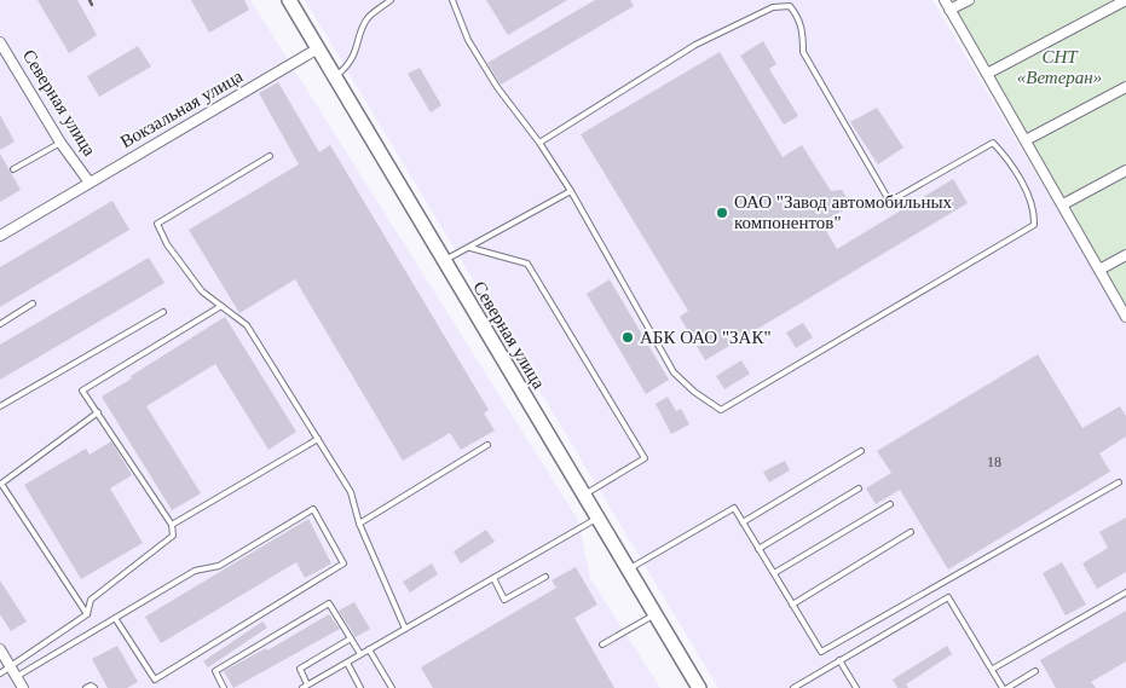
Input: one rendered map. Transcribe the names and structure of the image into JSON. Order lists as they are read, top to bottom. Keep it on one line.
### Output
{"streets":{"main road":["Северная улица"],"street":["Вокзальная улица"]},"crossings":[["Северная улица","Вокзальная улица"]],"parks":["СНТ «Ветеран»"],"places":["ОАО \"Завод автомобильных компонентов\"","АБК ОАО \"ЗАК\""],"house_numbers":["18"]}
